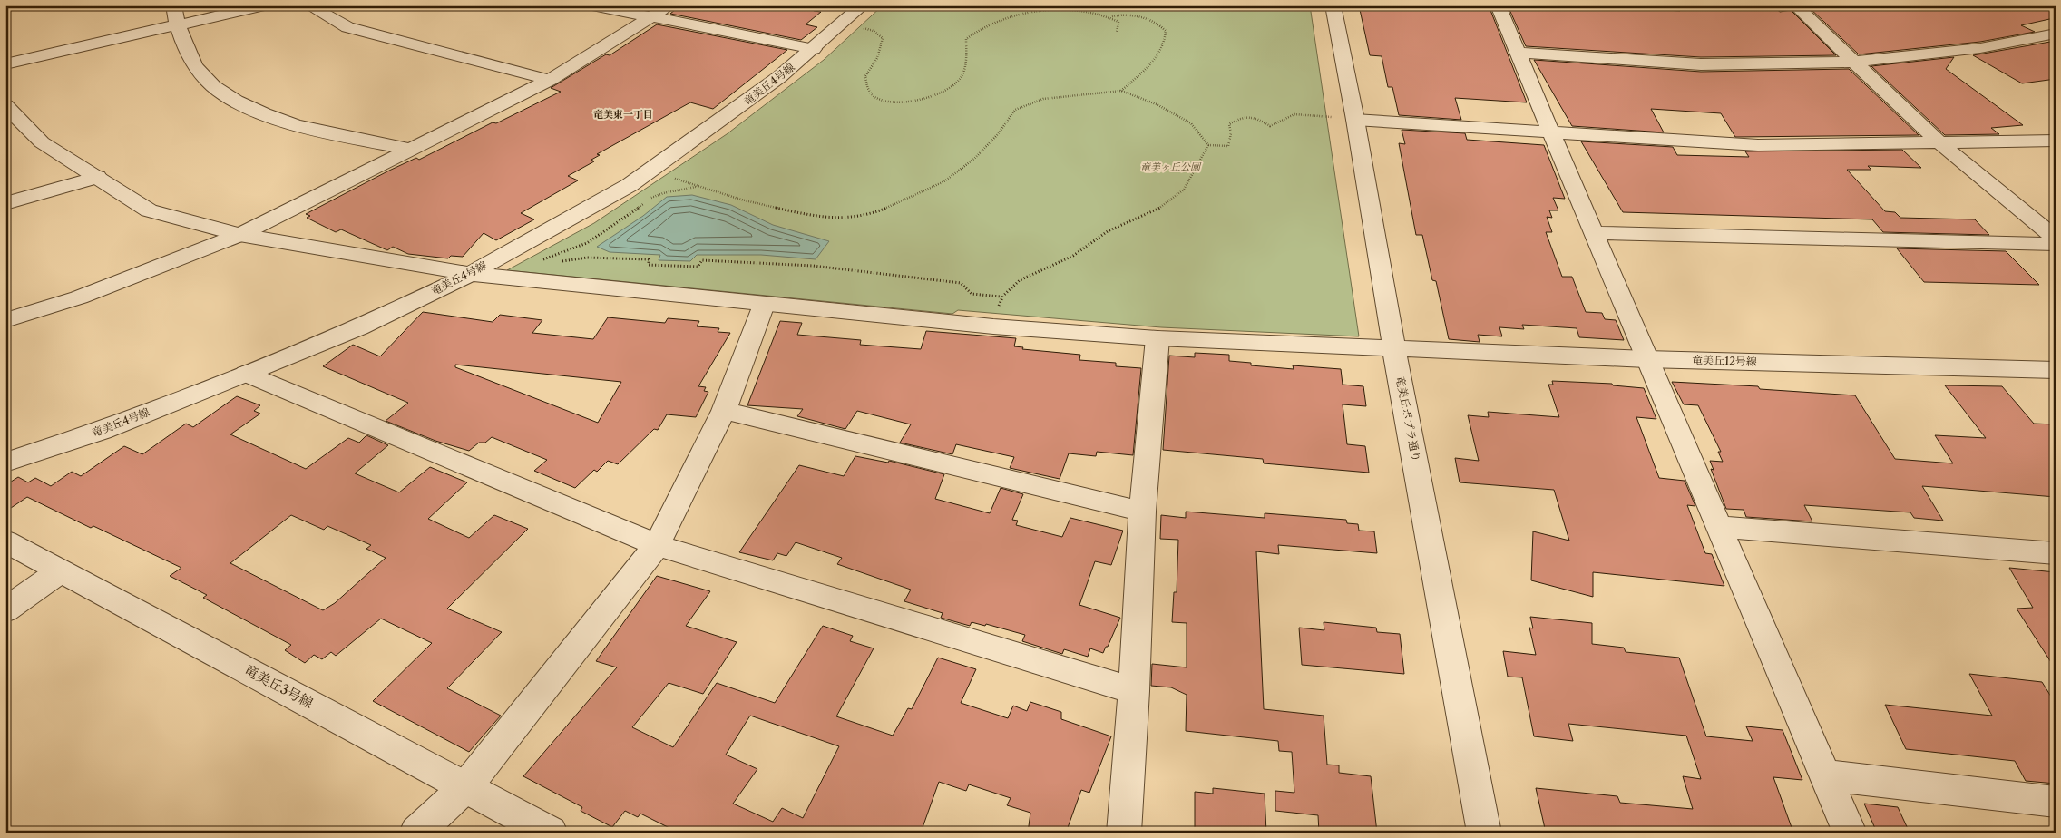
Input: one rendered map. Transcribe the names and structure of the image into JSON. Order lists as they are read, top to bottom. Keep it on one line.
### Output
{"streets":{"street":["竜美丘4号線","竜美丘12号線","竜美丘ポプラ通り","竜美丘3号線"]},"crossings":[["竜美丘4号線","竜美丘12号線"],["竜美丘12号線","竜美丘ポプラ通り"]],"districts":["竜美東一丁目"],"parks":["竜美ヶ丘公園"]}
